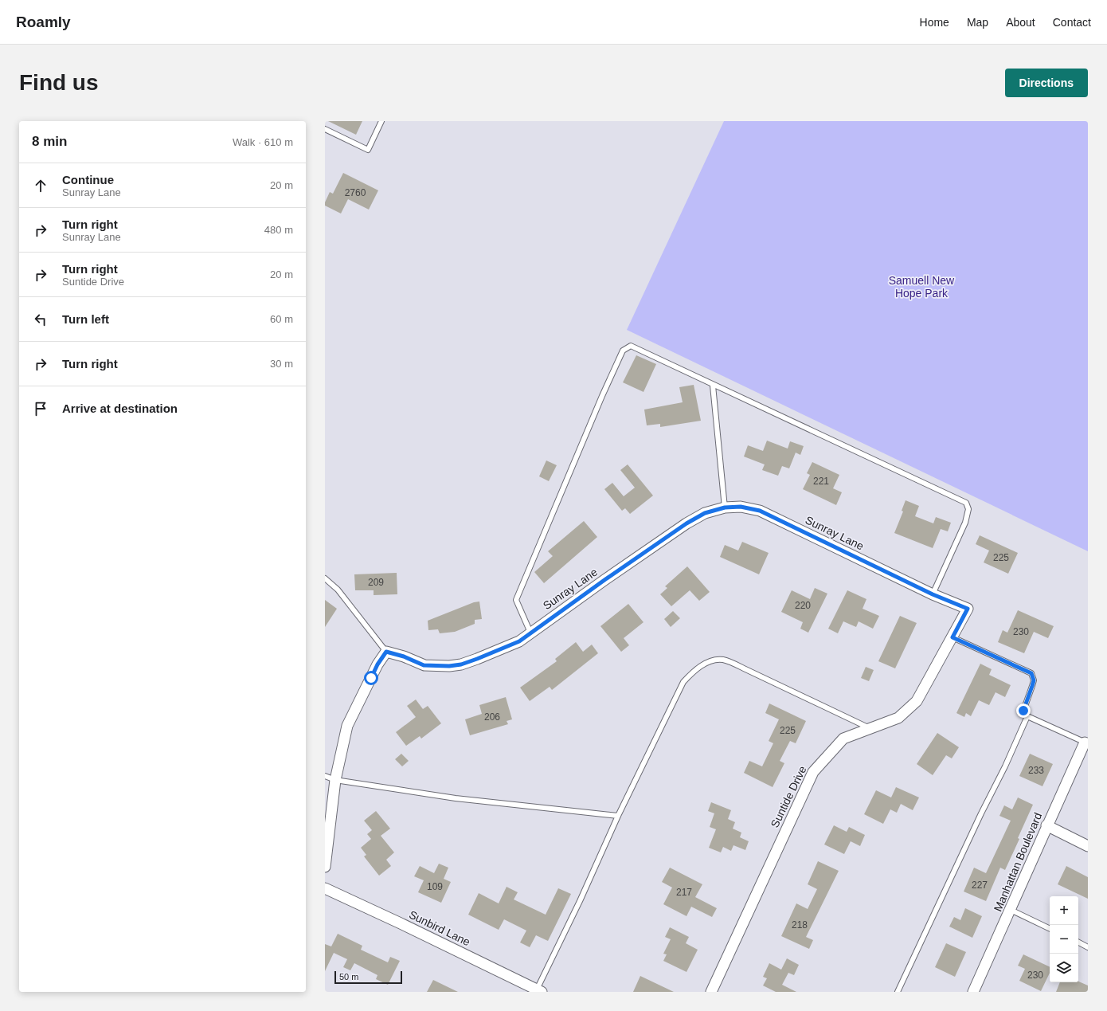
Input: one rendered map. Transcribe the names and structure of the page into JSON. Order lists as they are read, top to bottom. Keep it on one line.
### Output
{"streets":{"street":["Sunray Lane","Suntide Drive","Manhattan Boulevard","Sunbird Lane"]},"crossings":[["Sunray Lane","Suntide Drive"]],"parks":["Samuell New Hope Park"],"house_numbers":["2760","221","225","209","220","230","206","225","233","227","109","217","218","230"],"scale_bar":"50 m","page":{"header":"Roamly","nav":["Home","Map","About","Contact"],"buttons":"Directions","title":"Find us","heading":["8 min","Walk · 610 m"],"list":[["Continue","Sunray Lane","20 m"],["Turn right","Sunray Lane","480 m"],["Turn right","Suntide Drive","20 m"],["Turn left","60 m"],["Turn right","30 m"],"Arrive at destination"],"map_buttons":["+","−"],"scale":"50 m"}}
